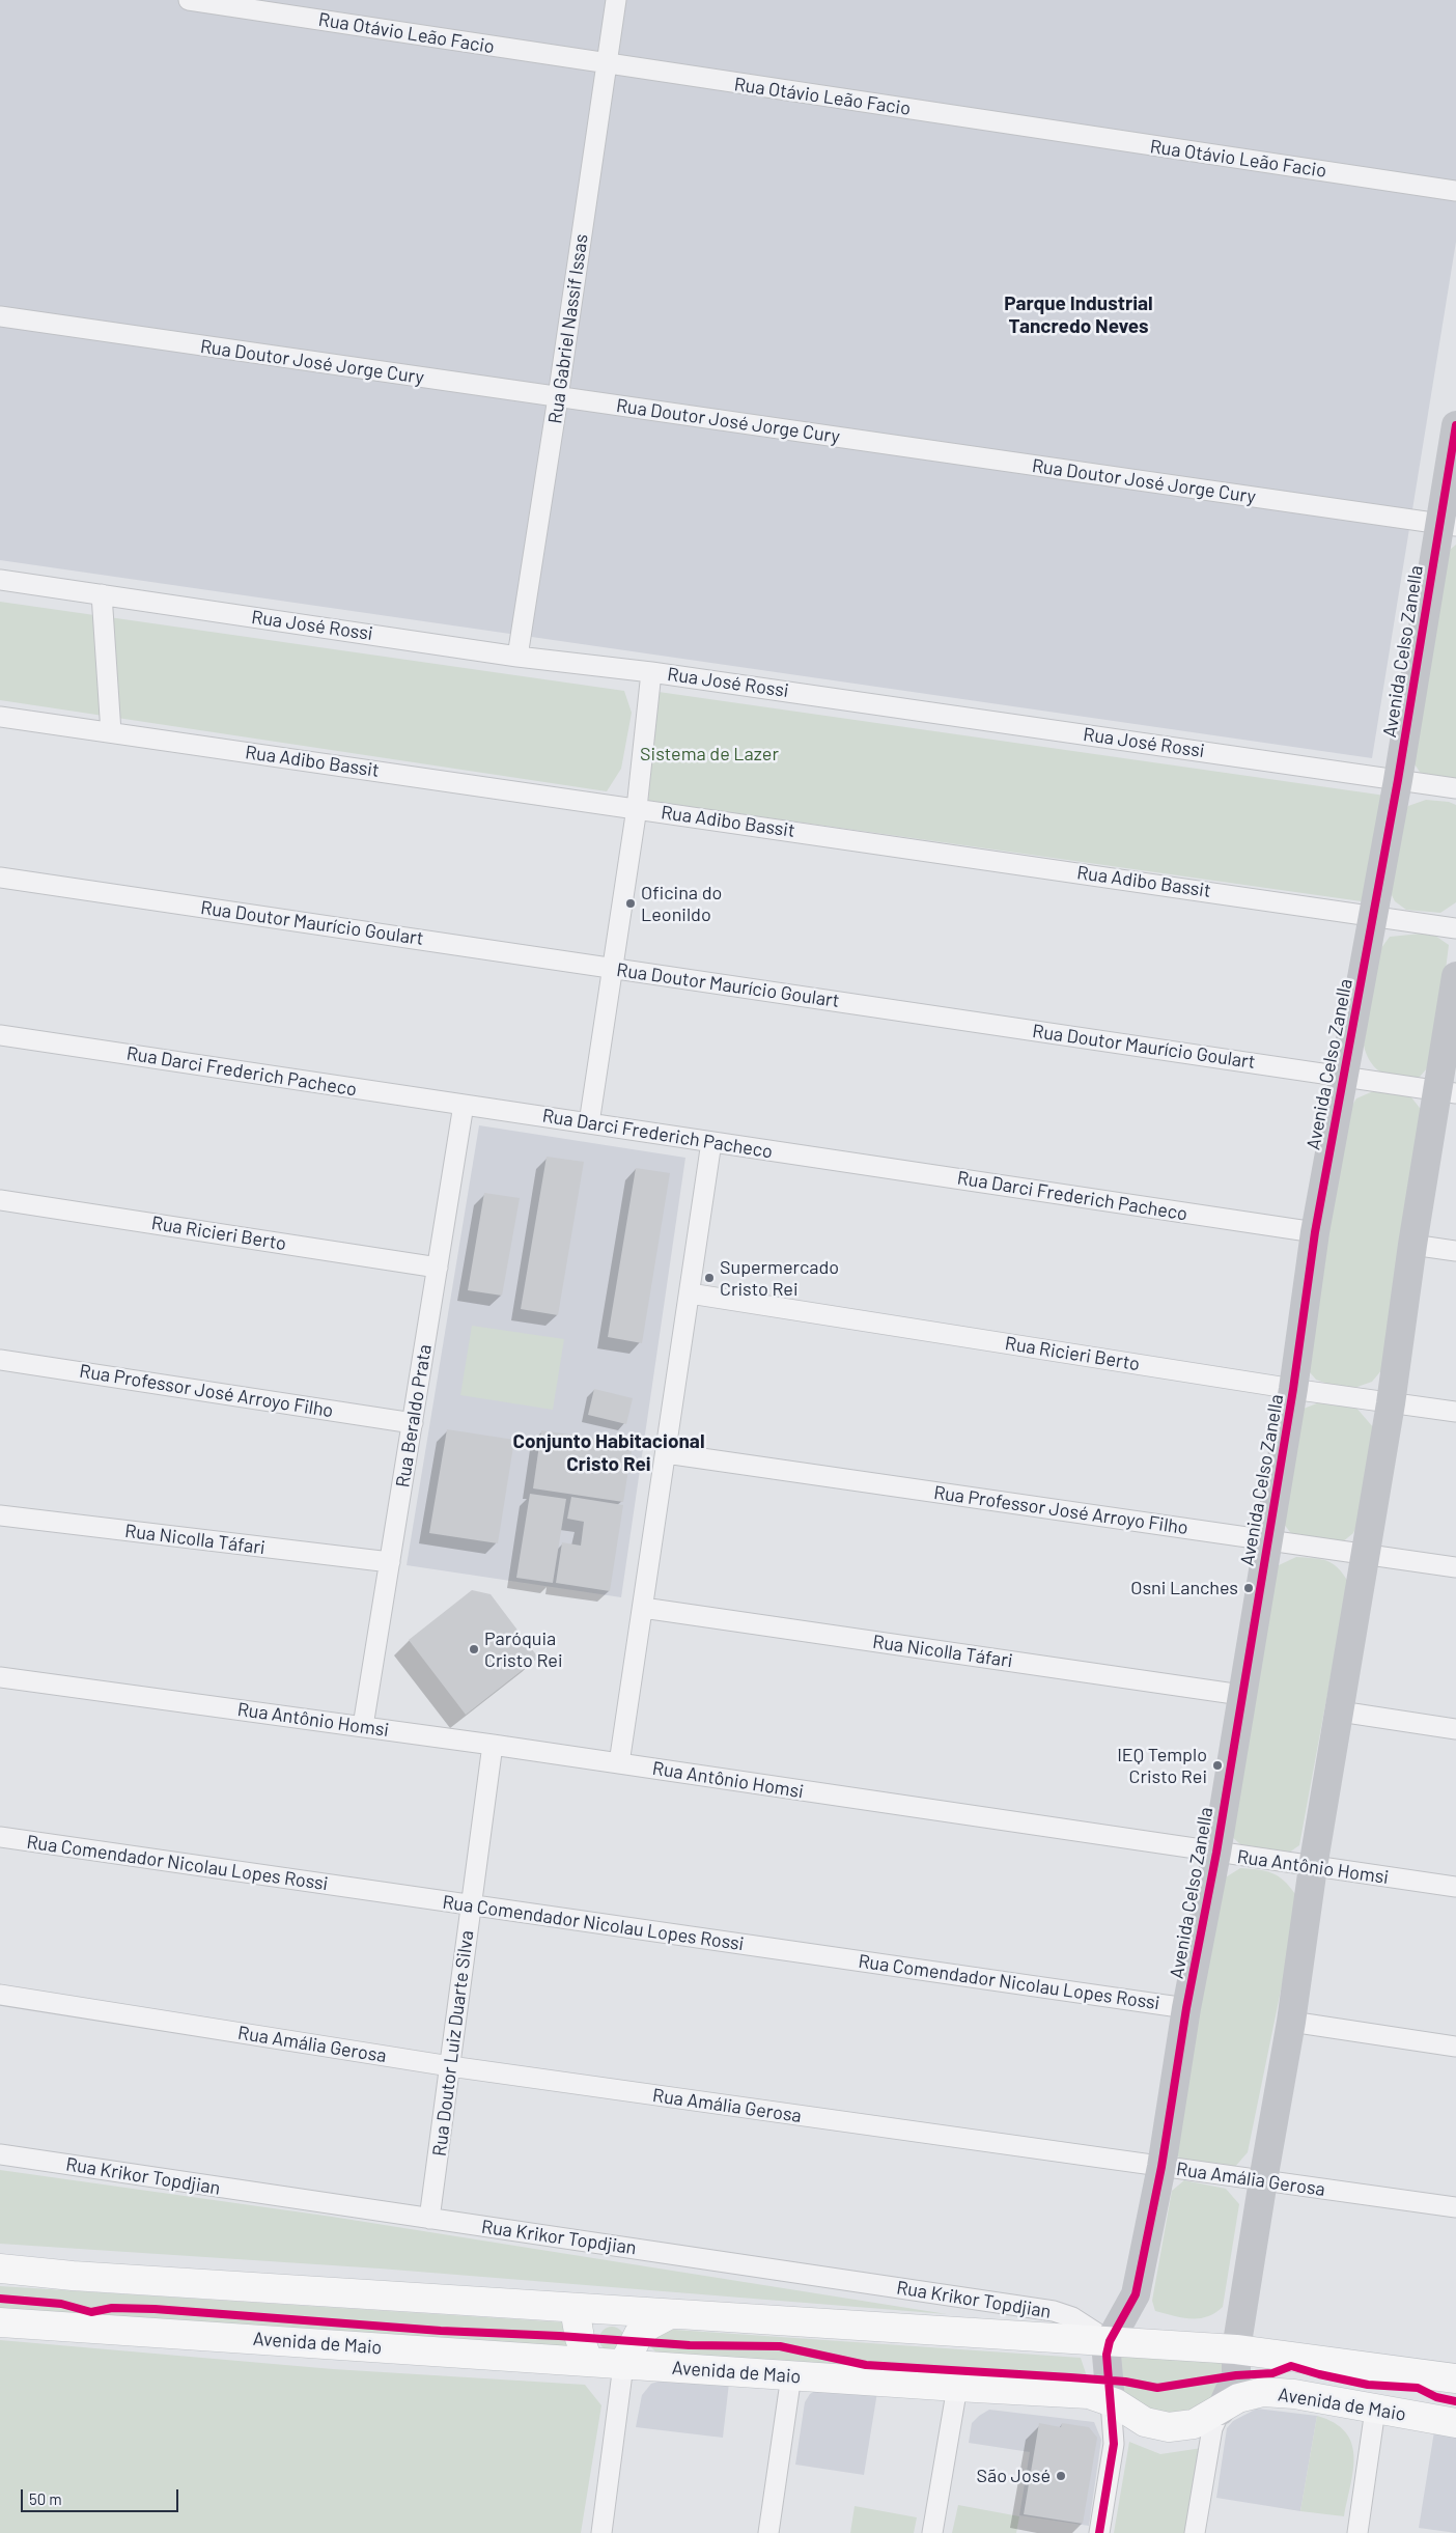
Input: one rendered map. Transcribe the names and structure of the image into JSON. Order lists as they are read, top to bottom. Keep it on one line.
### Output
{"streets":{"main road":["Avenida de Maio"],"street":["Rua Otávio Leão Facio","Rua Gabriel Nassif Issas","Rua Doutor José Jorge Cury","Rua José Rossi","Avenida Celso Zanella","Rua Adibo Bassit","Rua Doutor Maurício Goulart","Rua Darci Frederich Pacheco","Rua Ricieri Berto","Rua Professor José Arroyo Filho","Rua Beraldo Prata","Rua Nicolla Táfari","Rua Antônio Homsi","Rua Comendador Nicolau Lopes Rossi","Rua Doutor Luiz Duarte Silva","Rua Amália Gerosa","Rua Krikor Topdjian"]},"crossings":[["Rua Otávio Leão Facio","Rua Gabriel Nassif Issas"],["Rua Gabriel Nassif Issas","Rua Doutor José Jorge Cury"],["Rua Gabriel Nassif Issas","Rua José Rossi"],["Rua Doutor José Jorge Cury","Avenida Celso Zanella"],["Rua José Rossi","Avenida Celso Zanella"],["Avenida Celso Zanella","Rua Adibo Bassit"],["Avenida Celso Zanella","Rua Doutor Maurício Goulart"],["Avenida Celso Zanella","Rua Darci Frederich Pacheco"],["Avenida Celso Zanella","Rua Ricieri Berto"],["Avenida Celso Zanella","Rua Professor José Arroyo Filho"],["Avenida Celso Zanella","Rua Nicolla Táfari"],["Avenida Celso Zanella","Rua Antônio Homsi"],["Avenida Celso Zanella","Rua Comendador Nicolau Lopes Rossi"],["Avenida Celso Zanella","Rua Amália Gerosa"],["Avenida Celso Zanella","Rua Krikor Topdjian"],["Avenida Celso Zanella","Avenida de Maio"],["Rua Darci Frederich Pacheco","Rua Beraldo Prata"],["Rua Ricieri Berto","Rua Beraldo Prata"],["Rua Professor José Arroyo Filho","Rua Beraldo Prata"],["Rua Beraldo Prata","Rua Nicolla Táfari"],["Rua Beraldo Prata","Rua Antônio Homsi"],["Rua Antônio Homsi","Rua Doutor Luiz Duarte Silva"],["Rua Comendador Nicolau Lopes Rossi","Rua Doutor Luiz Duarte Silva"],["Rua Doutor Luiz Duarte Silva","Rua Amália Gerosa"],["Rua Doutor Luiz Duarte Silva","Rua Krikor Topdjian"]],"districts":["Parque Industrial Tancredo Neves","Conjunto Habitacional Cristo Rei"],"parks":["Sistema de Lazer"],"places":["Oficina do Leonildo","Supermercado Cristo Rei","Osni Lanches","Paróquia Cristo Rei","IEQ Templo Cristo Rei","São José"],"scale_bar":"50 m"}
